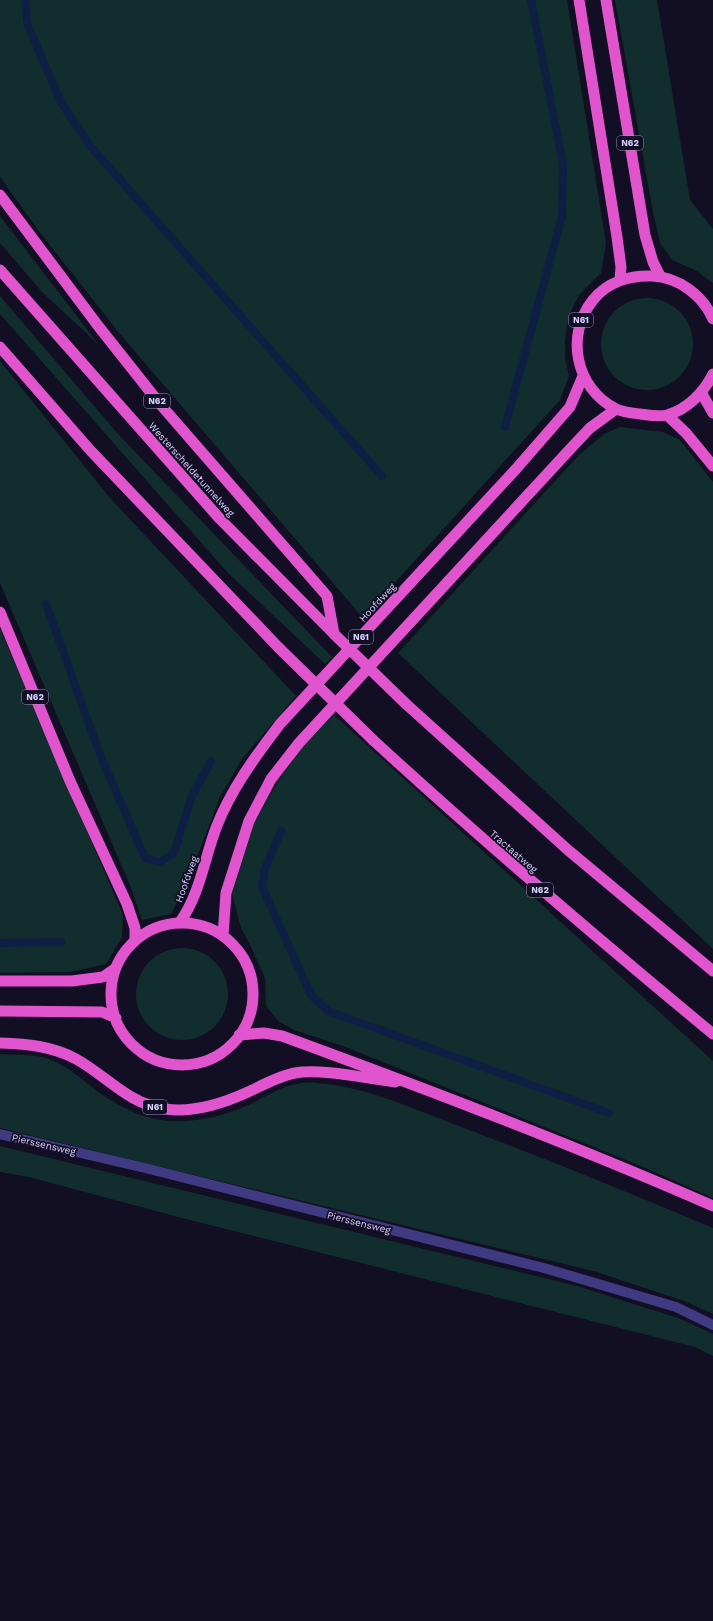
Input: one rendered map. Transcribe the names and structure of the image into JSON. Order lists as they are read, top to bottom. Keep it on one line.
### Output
{"streets":{"highway":["N62","N61","Westerscheldetunnelweg","Hoofdweg","Tractaatweg"],"street":["Pierssensweg"]},"crossings":[["N62","N61"],["N62","Westerscheldetunnelweg"],["N62","Hoofdweg"],["N61","Hoofdweg"]]}
